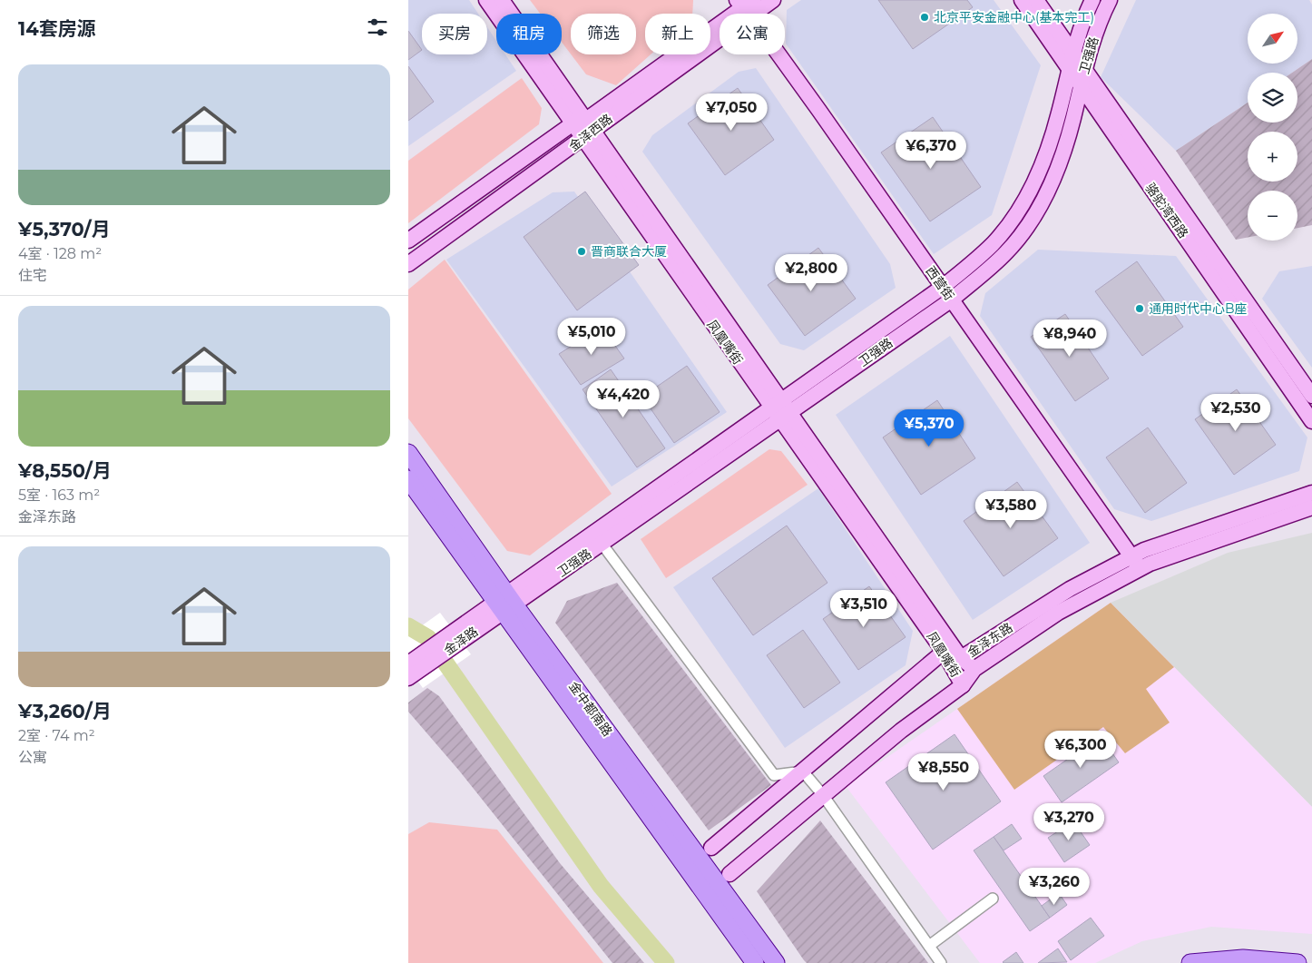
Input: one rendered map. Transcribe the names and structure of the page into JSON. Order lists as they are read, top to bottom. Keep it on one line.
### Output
{"streets":{"main road":["金中都南路"],"street":["卫强路","金泽西路","骆驼湾西路","西营街","凤凰嘴街","金泽东路","金泽路"]},"crossings":[["卫强路","骆驼湾西路"],["卫强路","西营街"],["卫强路","凤凰嘴街"],["卫强路","金泽路"],["卫强路","金中都南路"],["金泽西路","西营街"],["金泽西路","凤凰嘴街"],["西营街","金泽东路"],["凤凰嘴街","金泽东路"],["金泽路","金中都南路"]],"places":["北京平安金融中心(基本完工)","晋商联合大厦","通用时代中心B座"],"north":"top right","page":{"heading":"14套房源","map_buttons":["+","−"],"chip":["买房","租房","筛选","新上","公寓"],"list":[{"name":"¥5,370/月","note":"4室 · 128 m² · 住宅"},{"name":"¥8,550/月","note":"5室 · 163 m² · 金泽东路"},{"name":"¥3,260/月","note":"2室 · 74 m² · 公寓"}],"price":["¥7,050","¥6,370","¥2,800","¥5,010","¥8,940","¥4,420","¥2,530","¥5,370","¥3,580","¥3,510","¥6,300","¥8,550","¥3,270","¥3,260"]}}
